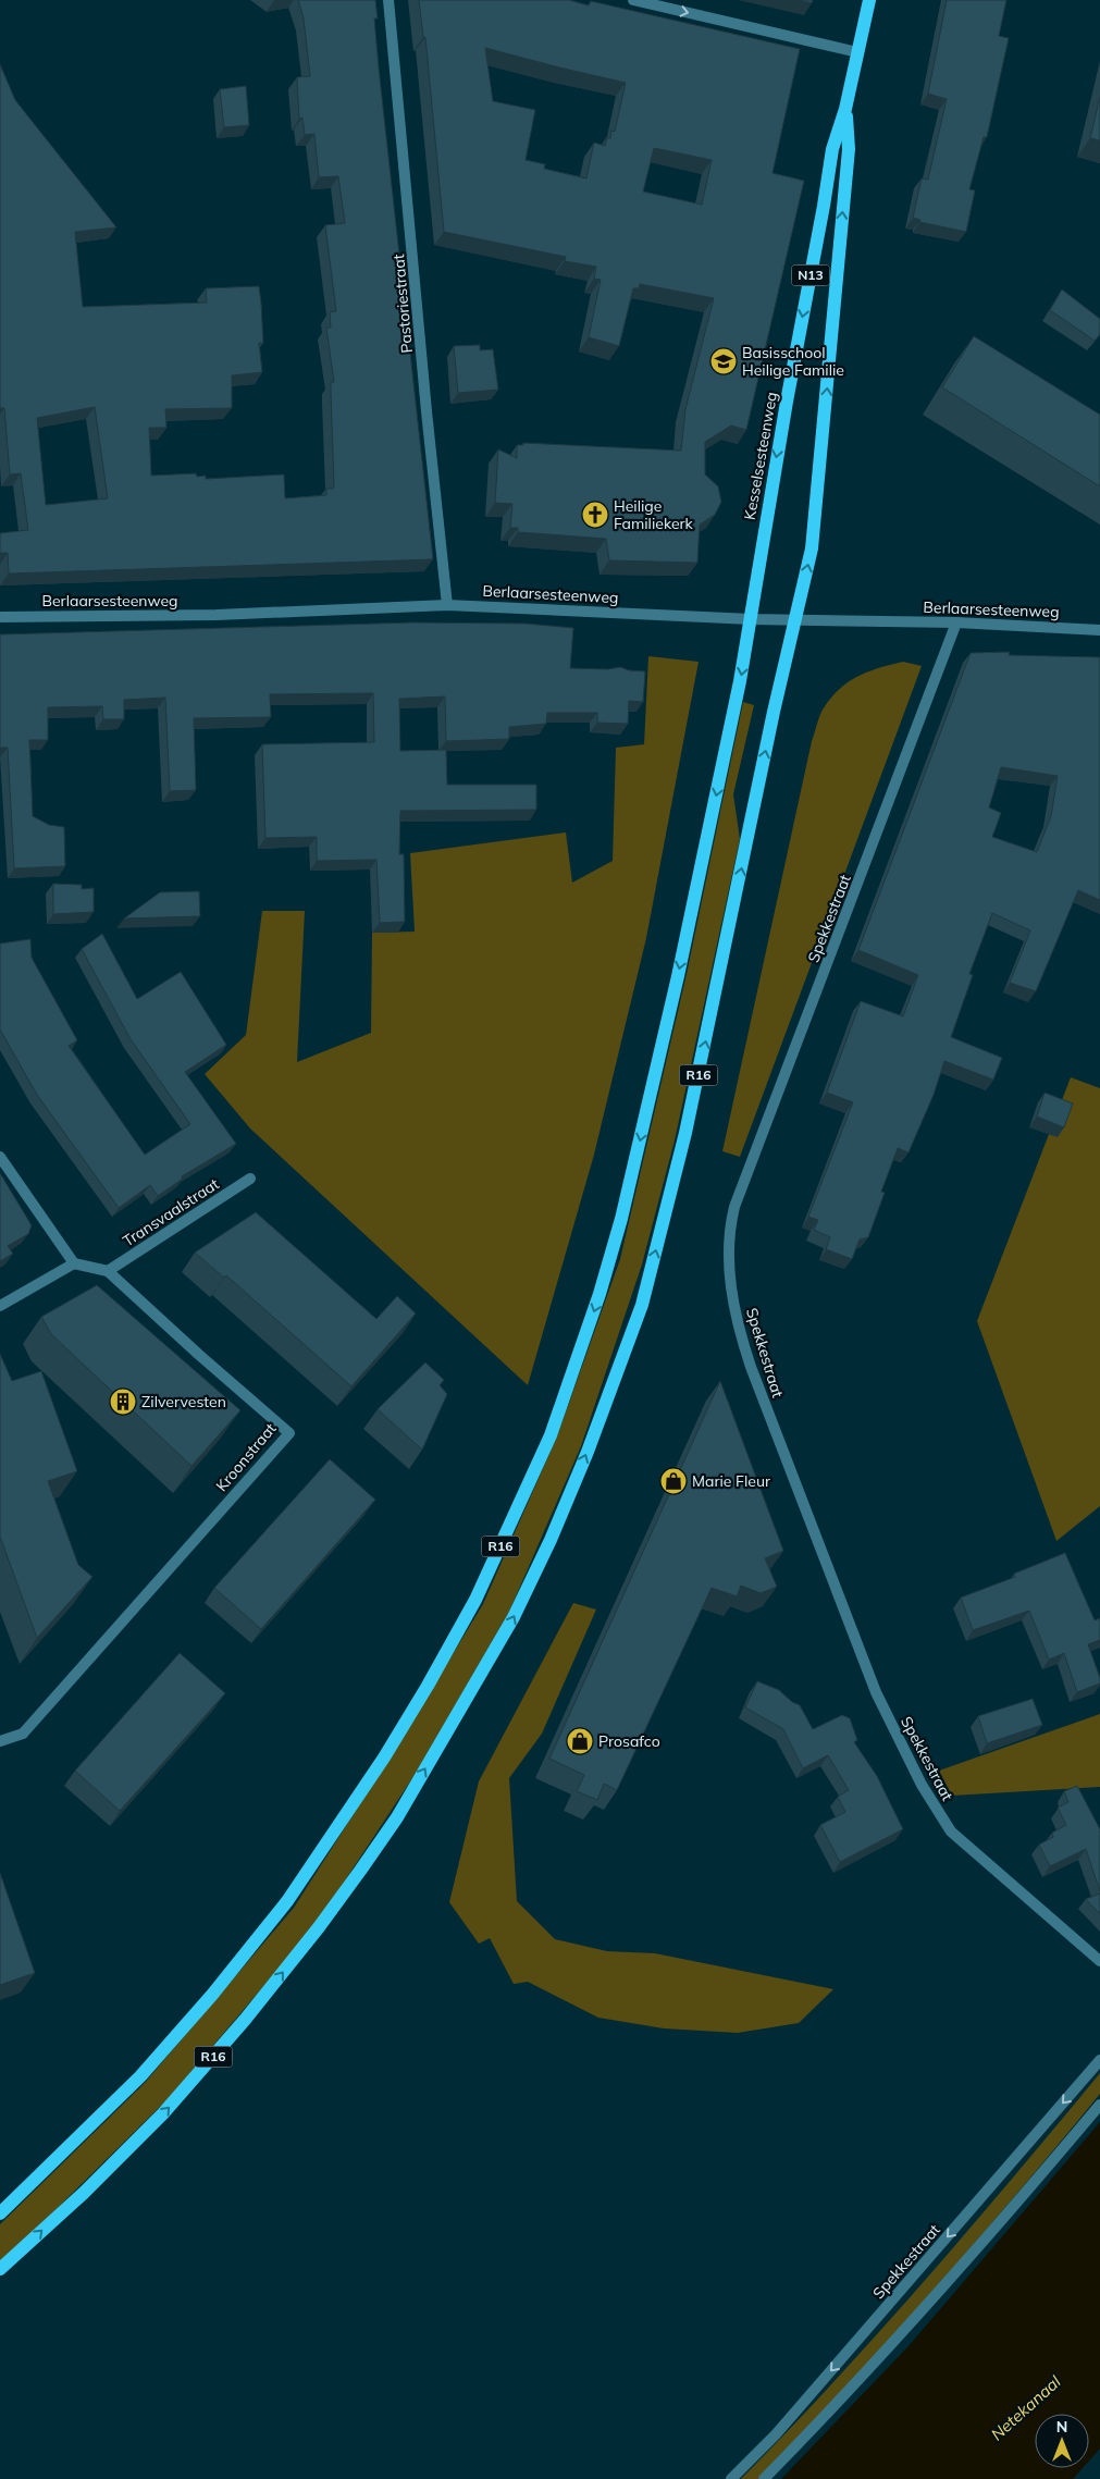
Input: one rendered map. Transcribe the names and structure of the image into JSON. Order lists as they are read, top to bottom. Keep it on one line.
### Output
{"streets":{"main road":["N13","Kesselsesteenweg","R16"],"street":["Pastoriestraat","Berlaarsesteenweg","Spekkestraat","Transvaalstraat","Kroonstraat"]},"crossings":[["Pastoriestraat","Berlaarsesteenweg"],["Kesselsesteenweg","Berlaarsesteenweg"],["Kesselsesteenweg","R16"],["Berlaarsesteenweg","Spekkestraat"],["Berlaarsesteenweg","R16"],["Transvaalstraat","Kroonstraat"]],"water":["Netekanaal"],"places":{"school or university":["Basisschool Heilige Familie"],"church":["Heilige Familiekerk"],"building":["Zilvervesten"],"shop":["Marie Fleur","Prosafco"]},"north":"top"}
